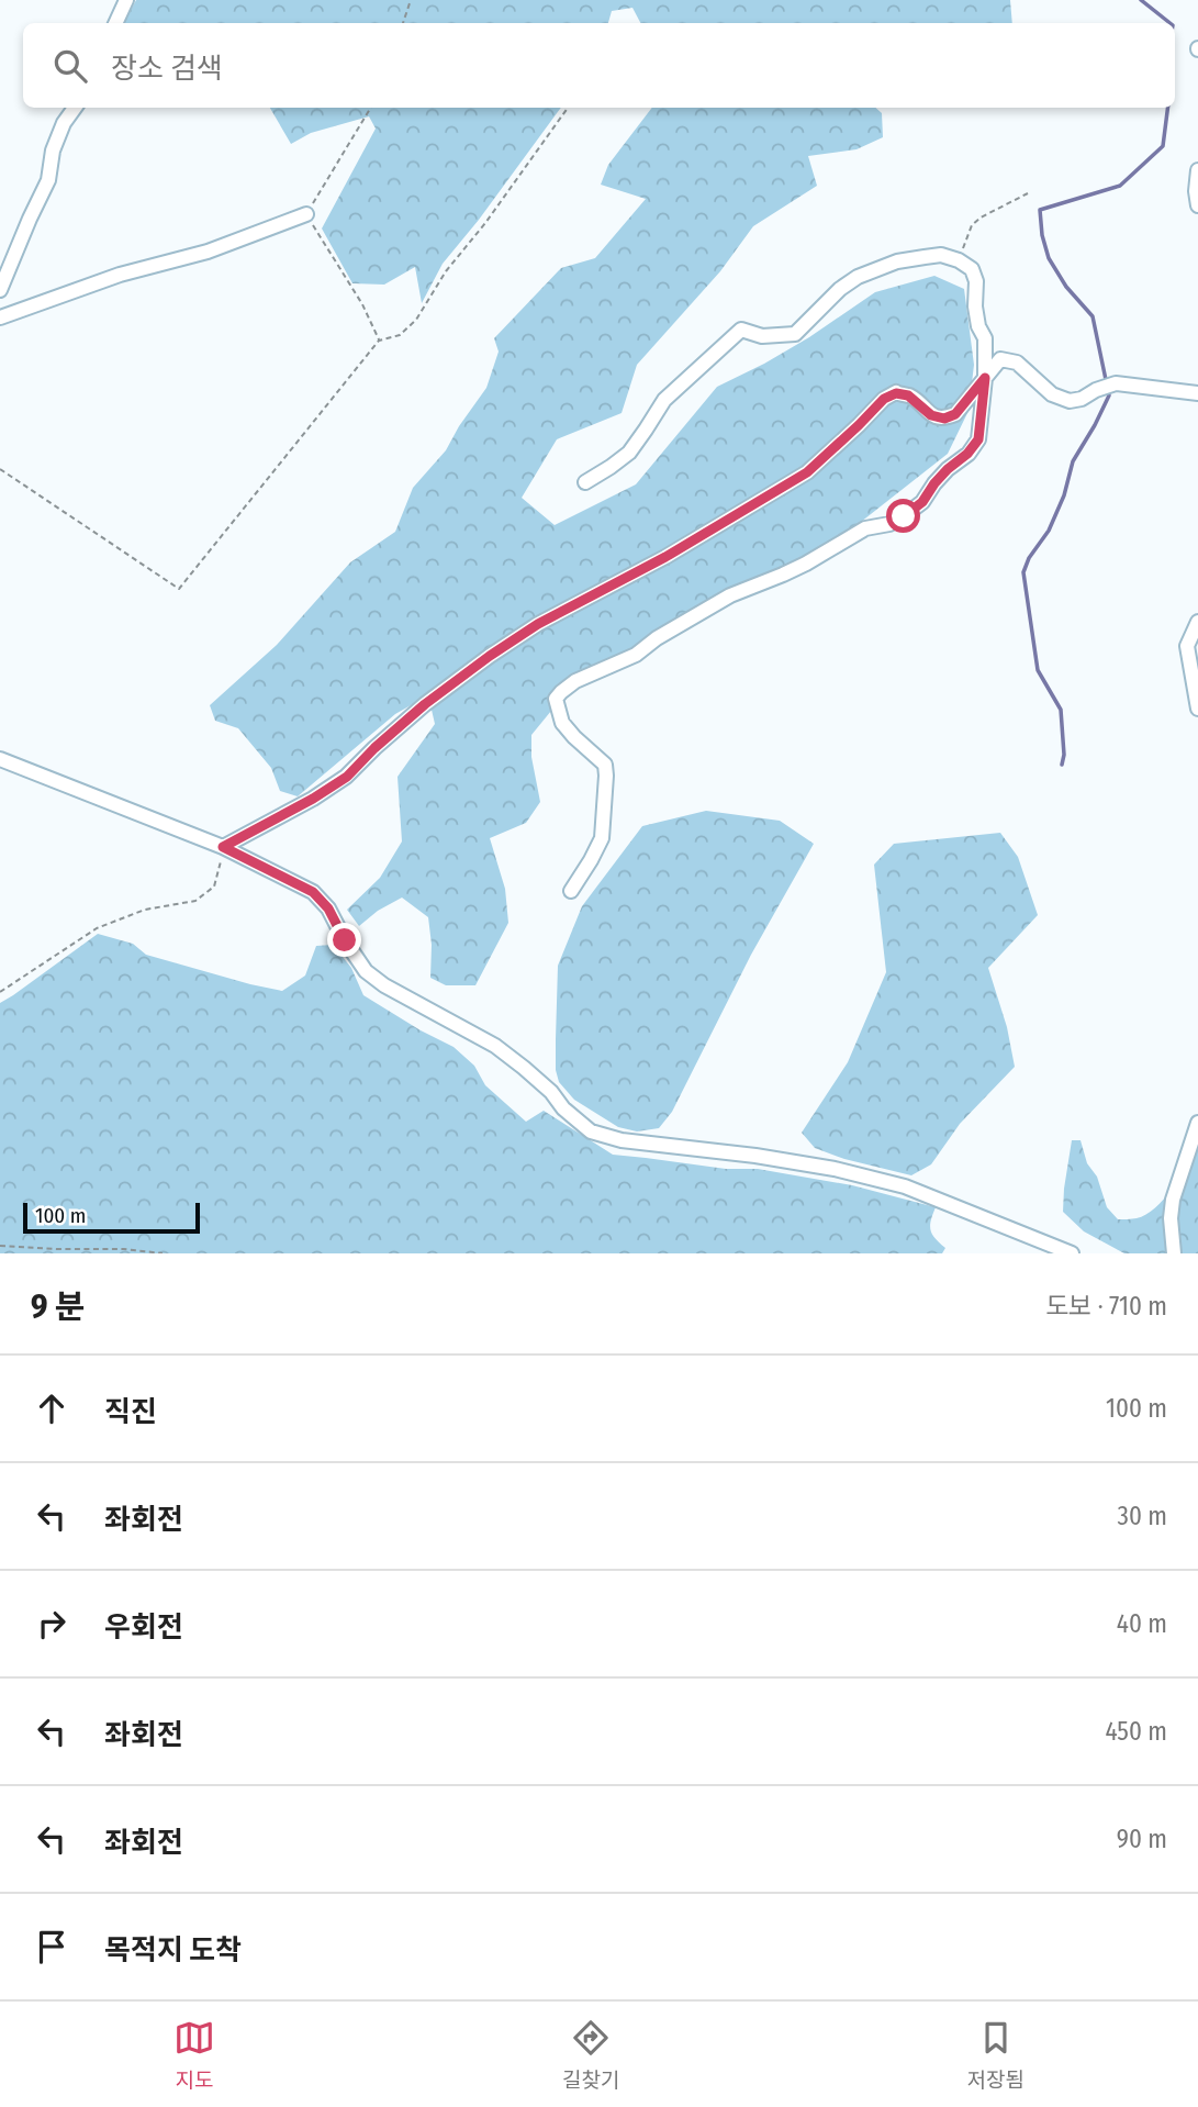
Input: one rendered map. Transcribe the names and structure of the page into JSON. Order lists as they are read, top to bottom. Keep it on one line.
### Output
{"scale_bar":"100 m","page":{"search":"장소 검색","scale":"100 m","heading":["9 분","도보 · 710 m"],"list":[["직진","100 m"],["좌회전","30 m"],["우회전","40 m"],["좌회전","450 m"],["좌회전","90 m"],"목적지 도착"],"nav":["지도","길찾기","저장됨"]}}
